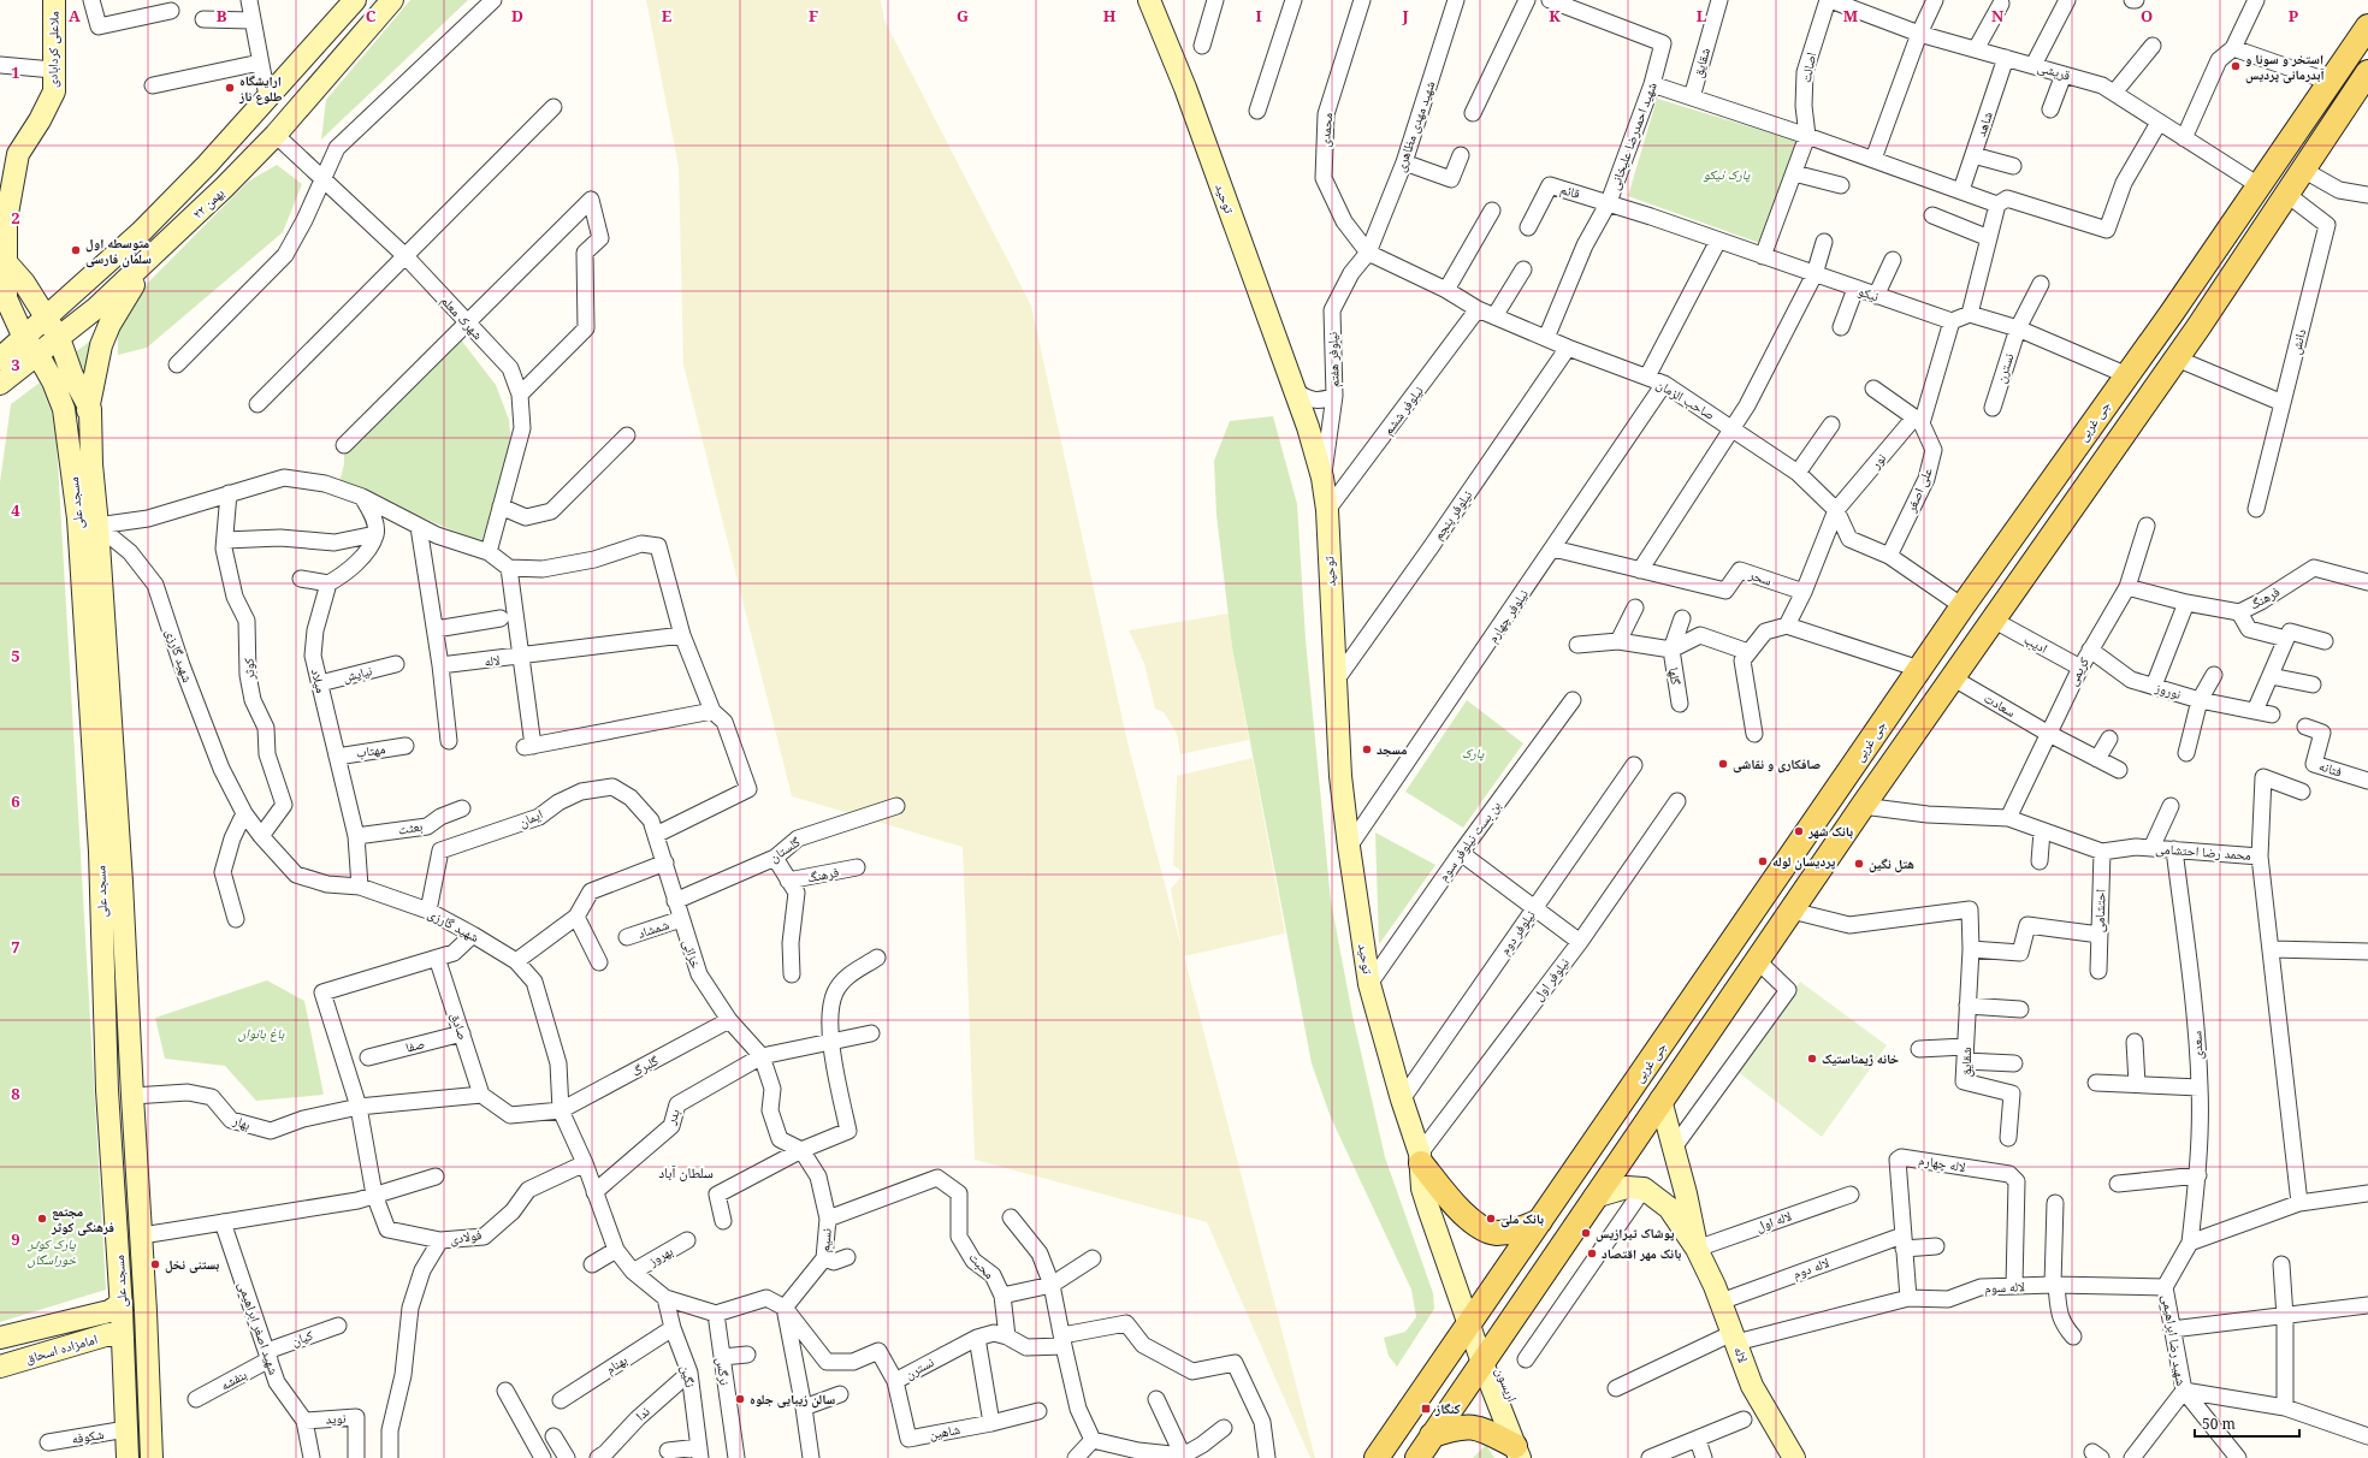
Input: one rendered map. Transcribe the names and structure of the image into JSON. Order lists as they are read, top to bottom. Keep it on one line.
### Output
{"streets":{"main road":["ملاعلی کردابادی","توحید","۲۲ بهمن","جی غربی","مسجد علی","لاله","امامزاده اسحاق","اریسون"],"street":["شقایق","اصالت","قریشی","شاهد","شهید مهدی مظاهری","محمدی","شهید احمدرضا علیخانی","قائم","نیکو","شهرک معلم","دانش","نیلوفر هفتم","نسترن","صاحب الزمان","نیلوفر ششم","نور","علی اصغر","نیلوفر پنجم","سحر","فرهنگ","نیلوفر چهارم","ادیب","شهید گارزی","کوثر","کریمی","نیایش","گلها","میلاد","نوروز","سعادت","مهتاب","فتانه","ایمان","بعثت","بن بست نیلوفر سوم","گلستان","محمد رضا احتشامی","احتشامی","شمشاد","نیلوفر دوم","خزائی","نیلوفر اول","صادق","صفا","سعدی","گلبرگ","بدر","بهار","لاله چهارم","لاله اول","فولادی","نسیم","بهروز","محبت","لاله دوم","لاله سوم","شهید اصغر ابراهیمی","کیان","شهید رضا ابراهیمی","بهنام","نرگس","نگین","بنفشه","ندا","نوید","شاهین","شکوفه"]},"crossings":[["ملاعلی کردابادی","مسجد علی"],["اصالت","قریشی"],["قریشی","شاهد"],["قریشی","جی غربی"],["شهید مهدی مظاهری","محمدی"],["شهید مهدی مظاهری","نیلوفر هفتم"],["شهید مهدی مظاهری","صاحب الزمان"],["محمدی","نیلوفر هفتم"],["محمدی","صاحب الزمان"],["شهید احمدرضا علیخانی","قائم"],["شهید احمدرضا علیخانی","نیکو"],["شهید احمدرضا علیخانی","صاحب الزمان"],["قائم","نیکو"],["توحید","نیلوفر هفتم"],["توحید","نیلوفر ششم"],["توحید","جی غربی"],["توحید","نیلوفر پنجم"],["توحید","نیلوفر چهارم"],["توحید","بن بست نیلوفر سوم"],["توحید","نیلوفر دوم"],["توحید","نیلوفر اول"],["توحید","اریسون"],["۲۲ بهمن","شهرک معلم"],["۲۲ بهمن","مسجد علی"],["نیلوفر هفتم","صاحب الزمان"],["نسترن","نسیم"],["نسترن","محبت"],["نسترن","شاهین"],["صاحب الزمان","نیلوفر ششم"],["صاحب الزمان","جی غربی"],["صاحب الزمان","نور"],["صاحب الزمان","علی اصغر"],["صاحب الزمان","نیلوفر پنجم"],["صاحب الزمان","نیلوفر چهارم"],["جی غربی","اریسون"],["نور","علی اصغر"],["نور","سحر"],["مسجد علی","شهید گارزی"],["مسجد علی","بهار"],["مسجد علی","امامزاده اسحاق"],["مسجد علی","شکوفه"],["سحر","نیلوفر چهارم"],["فرهنگ","کریمی"],["ادیب","کریمی"],["شهید گارزی","کوثر"],["شهید گارزی","میلاد"],["شهید گارزی","ایمان"],["شهید گارزی","گلبرگ"],["شهید گارزی","بدر"],["شهید گارزی","فولادی"],["شهید گارزی","بهروز"],["شهید گارزی","نرگس"],["شهید گارزی","نگین"],["لاله","لاله اول"],["لاله","لاله دوم"],["لاله","لاله سوم"],["کریمی","نوروز"],["کریمی","سعادت"],["کریمی","محمد رضا احتشامی"],["نیایش","میلاد"],["میلاد","مهتاب"],["میلاد","بعثت"],["ایمان","خزائی"],["گلستان","خزائی"],["محمد رضا احتشامی","احتشامی"],["محمد رضا احتشامی","سعدی"],["شمشاد","خزائی"],["خزائی","گلبرگ"],["خزائی","بدر"],["خزائی","نسیم"],["صادق","صفا"],["صادق","فولادی"],["سعدی","شهید رضا ابراهیمی"],["بدر","نسیم"],["بهار","فولادی"],["لاله چهارم","لاله دوم"],["لاله چهارم","لاله سوم"],["نسیم","محبت"],["لاله سوم","شهید رضا ابراهیمی"],["شهید اصغر ابراهیمی","کیان"],["شهید اصغر ابراهیمی","بنفشه"],["شهید اصغر ابراهیمی","نوید"],["کیان","بنفشه"],["بهنام","نگین"],["نگین","ندا"]],"districts":["سلطان آباد"],"parks":["پارک نیکو","پارک","باغ بانوان","پارک کوثر خوراسگان"],"places":{"other":["استخر و سونا و آبدرمانی پردیس","ارایشگاه طلوع ناز","متوسطه اول سلمان فارسی","مسجد","صافکاری و نقاشی","بانک شهر","پردیسان لوله","هتل نگین","خانه ژیمناستیک","مجتمع فرهنگی کوثر","بانک ملی","پوشاک تیرازیس","بانک مهر اقتصاد","بستنی نخل","سالن زیبایی جلوه"],"transit":["کنگاز"]},"scale_bar":"50 m","grid":{"columns":["A","B","C","D","E","F","G","H","I","J","K","L","M","N","O","P"],"rows":["1","2","3","4","5","6","7","8","9"]}}
